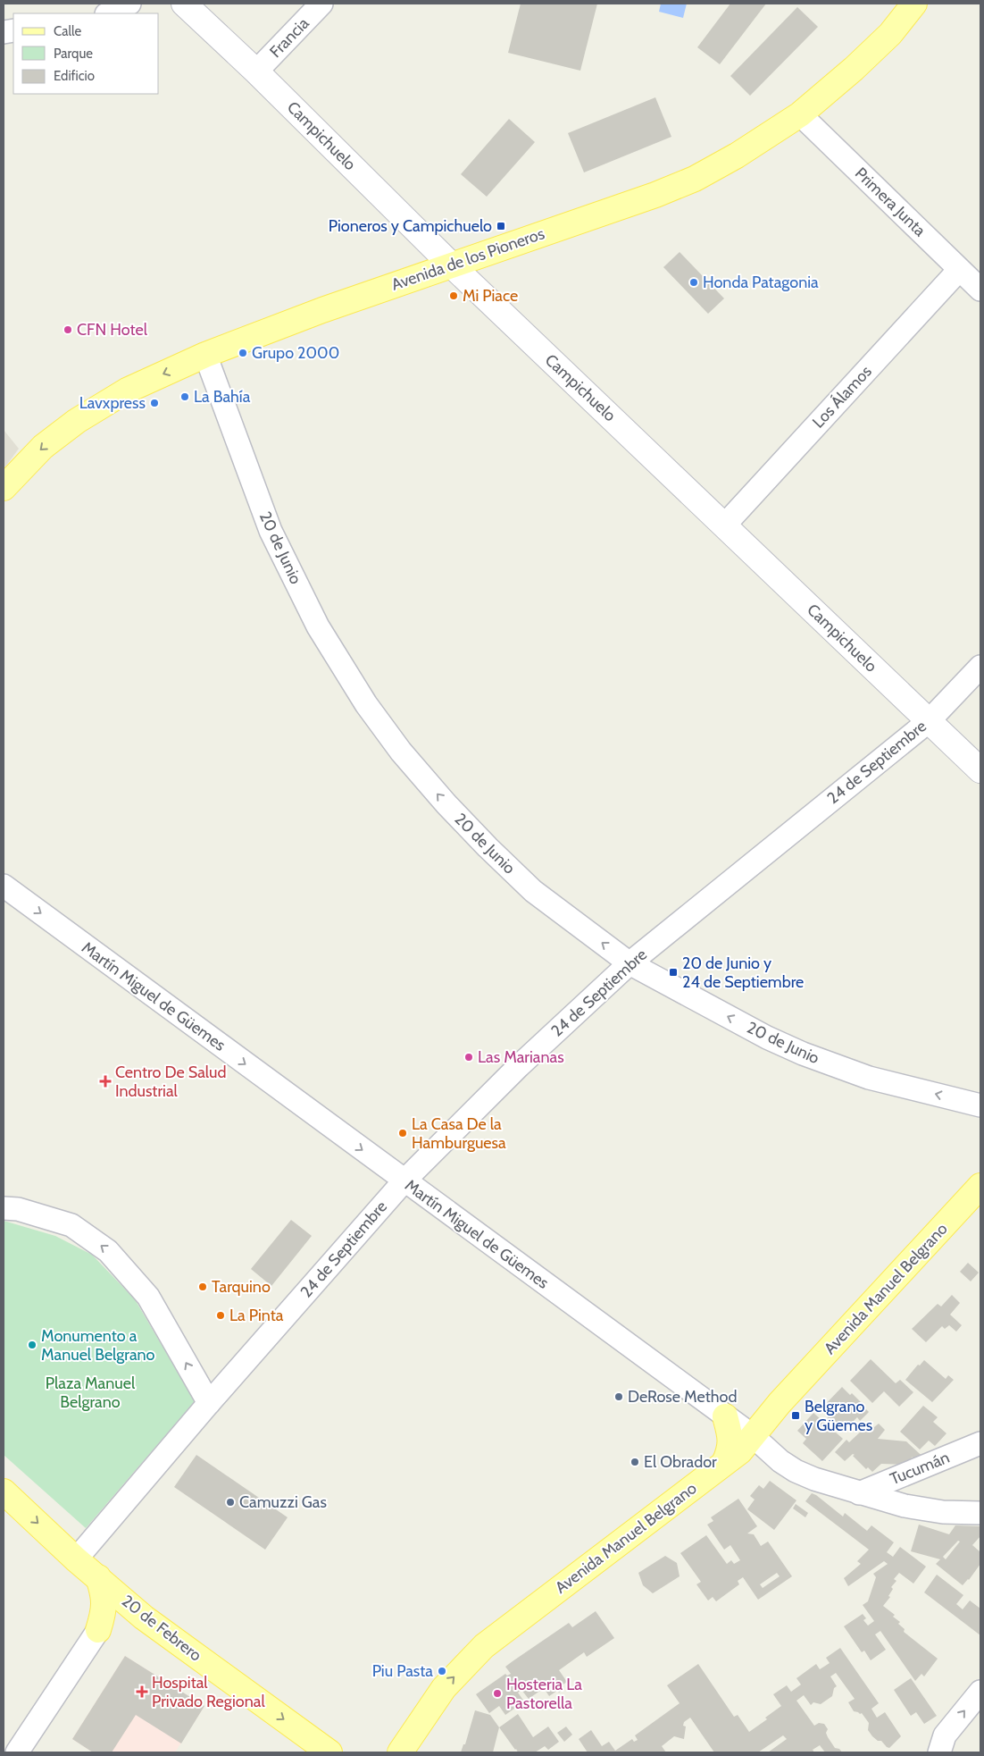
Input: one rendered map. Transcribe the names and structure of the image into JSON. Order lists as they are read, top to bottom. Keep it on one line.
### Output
{"streets":{"main road":["Avenida de los Pioneros","Avenida Manuel Belgrano","20 de Febrero"],"street":["Francia","Campichuelo","Primera Junta","Los Álamos","20 de Junio","24 de Septiembre","Martín Miguel de Güemes","Tucumán"]},"crossings":[["Francia","Campichuelo"],["Campichuelo","Avenida de los Pioneros"],["Campichuelo","Los Álamos"],["Campichuelo","24 de Septiembre"],["Primera Junta","Avenida de los Pioneros"],["Primera Junta","Los Álamos"],["Avenida de los Pioneros","20 de Junio"],["20 de Junio","24 de Septiembre"],["24 de Septiembre","Martín Miguel de Güemes"],["24 de Septiembre","20 de Febrero"],["Martín Miguel de Güemes","Avenida Manuel Belgrano"],["Martín Miguel de Güemes","Tucumán"]],"one_way":["20 de Junio","Martín Miguel de Güemes","Avenida Manuel Belgrano","20 de Febrero"],"parks":["Plaza Manuel Belgrano"],"places":{"transit":["Pioneros y Campichuelo","20 de Junio y 24 de Septiembre","Belgrano y Güemes"],"other":["Honda Patagonia","Mi Piace","CFN Hotel","Grupo 2000","La Bahía","Lavxpress","Las Marianas","La Casa De la Hamburguesa","Tarquino","La Pinta","Monumento a Manuel Belgrano","DeRose Method","El Obrador","Camuzzi Gas","Piu Pasta","Hosteria La Pastorella"],"health":["Centro De Salud Industrial","Hospital Privado Regional"]},"legend":["Calle","Parque","Edificio"]}
